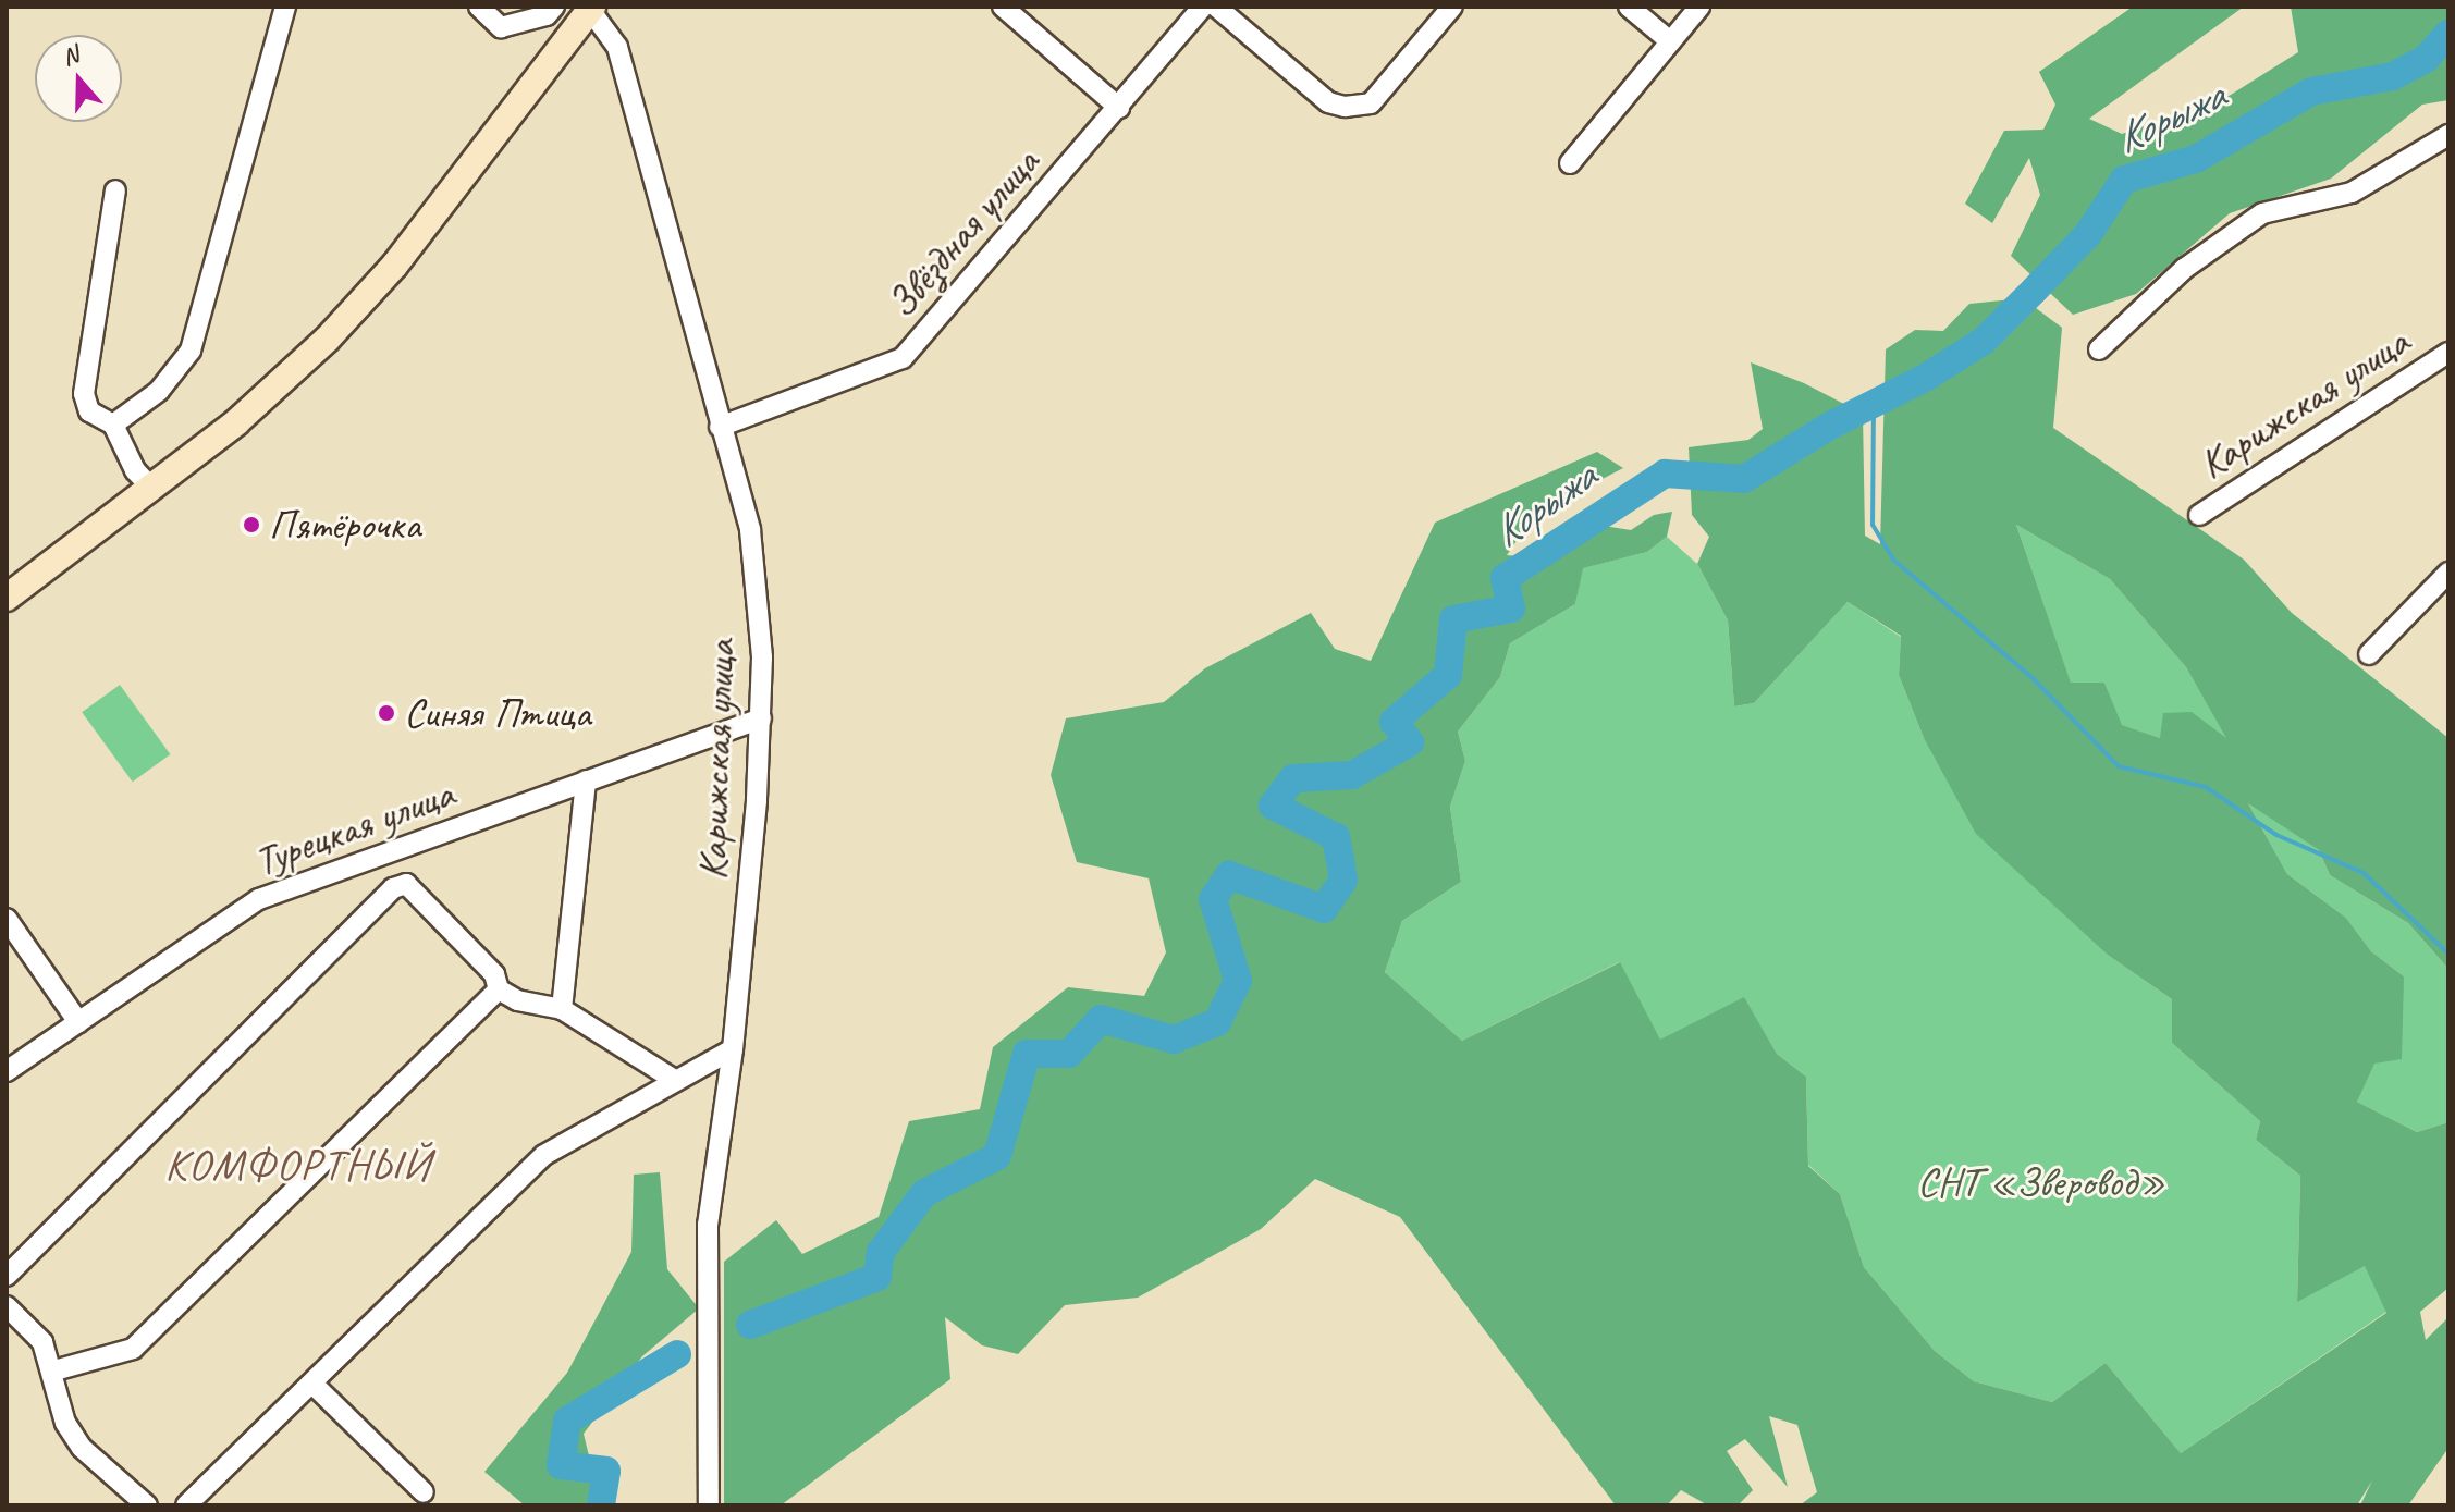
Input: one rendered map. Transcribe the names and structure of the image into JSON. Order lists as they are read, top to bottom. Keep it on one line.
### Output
{"streets":{"street":["Звёздная улица","Карижская улица","Турецкая улица"]},"crossings":[["Звёздная улица","Карижская улица"],["Карижская улица","Турецкая улица"]],"districts":["КОМФОРТНЫЙ"],"water":["Корыжа"],"parks":["СНТ «Зверовод»"],"places":["Пятёрочка","Синяя Птица"],"north":"top"}
